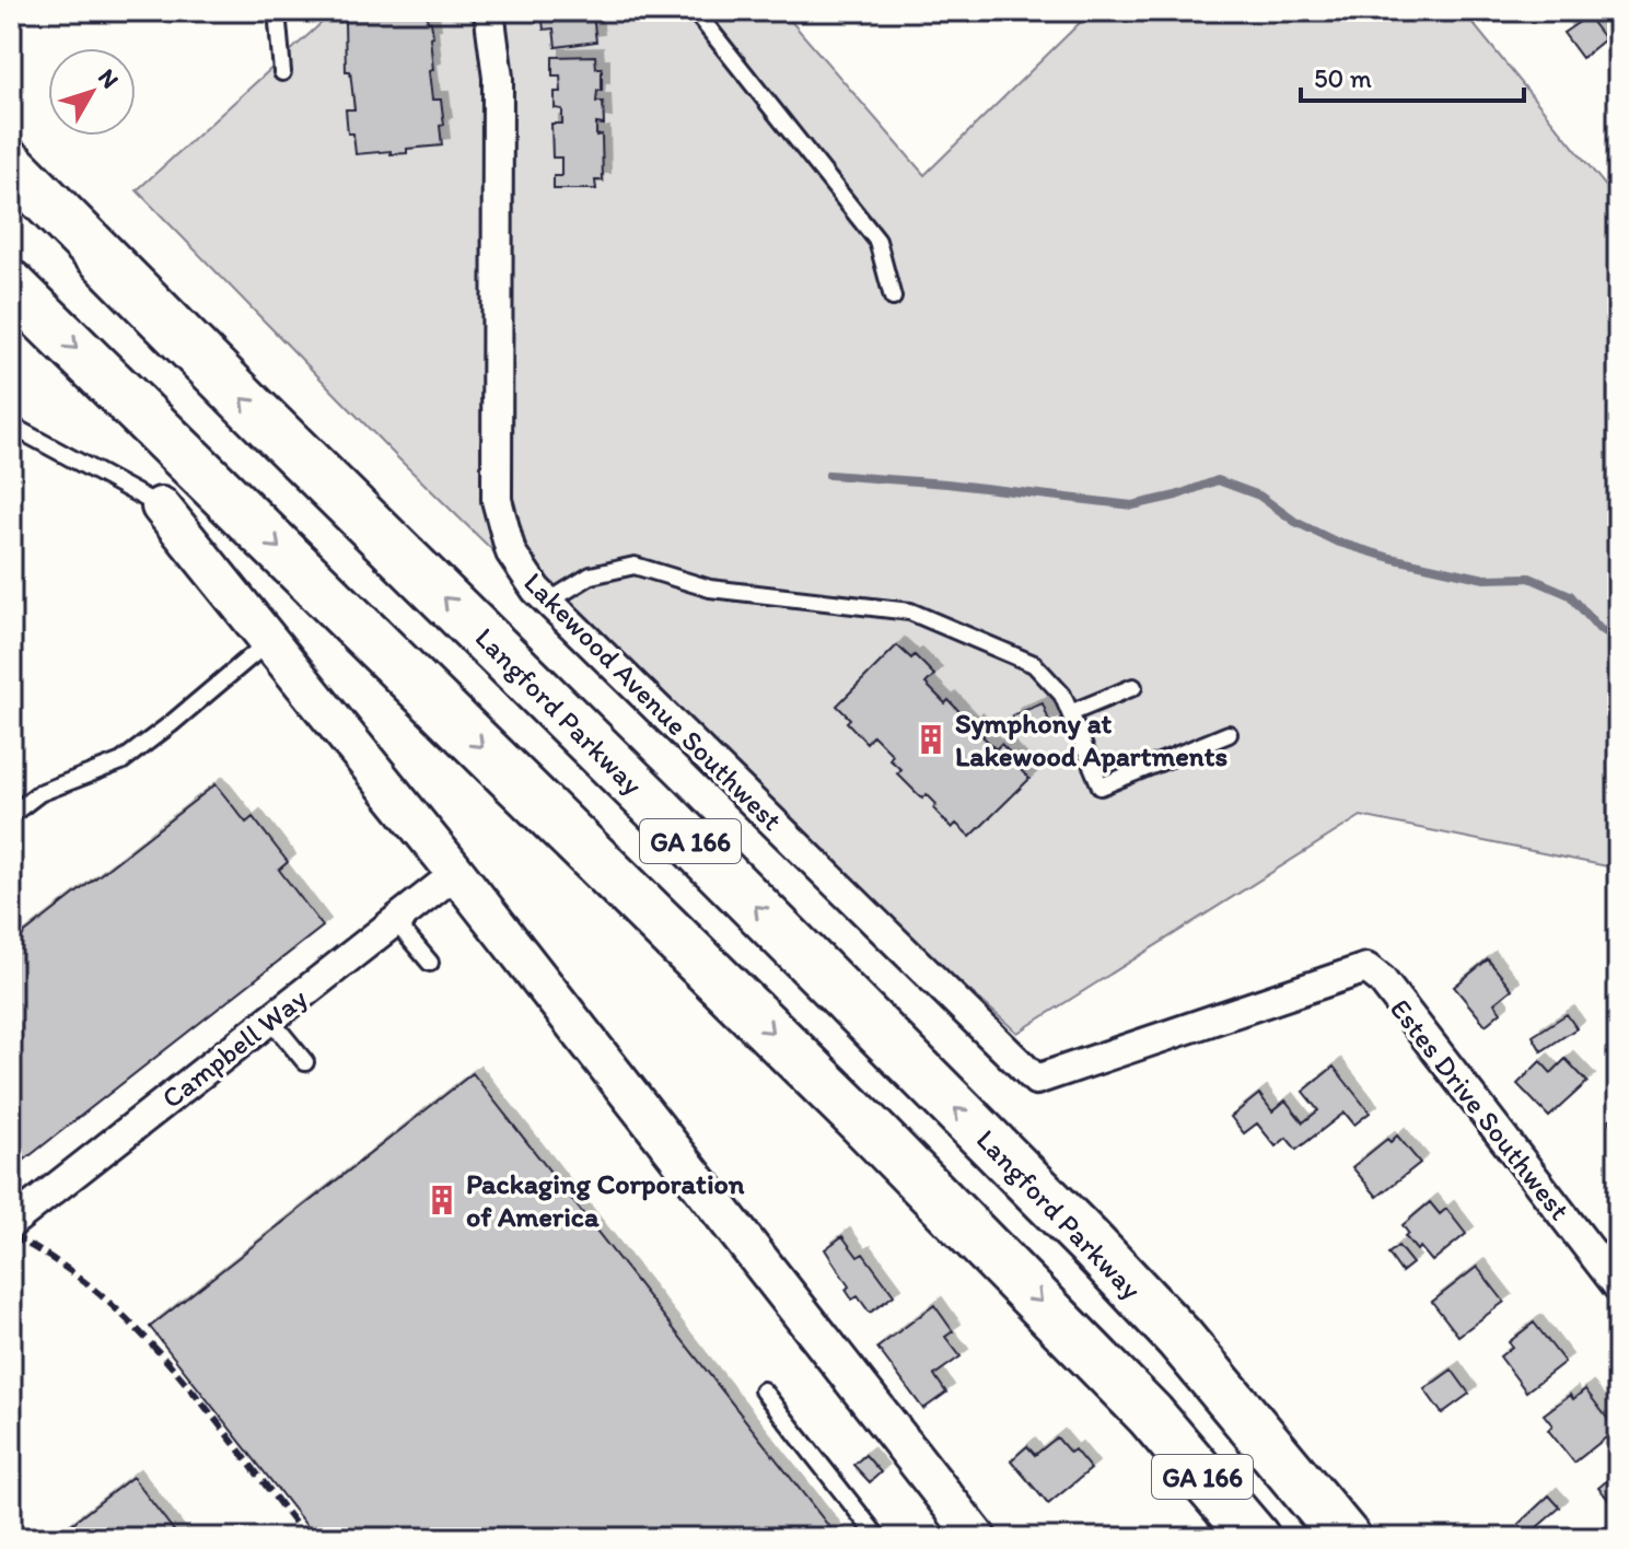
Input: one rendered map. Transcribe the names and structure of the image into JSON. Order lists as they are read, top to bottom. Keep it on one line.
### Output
{"streets":{"highway":["Langford Parkway","GA 166"],"street":["Lakewood Avenue Southwest","Campbell Way","Estes Drive Southwest"]},"crossings":[["Lakewood Avenue Southwest","Estes Drive Southwest"]],"places":{"building":["Symphony at Lakewood Apartments","Packaging Corporation of America"]},"scale_bar":"50 m","north":"top right"}
